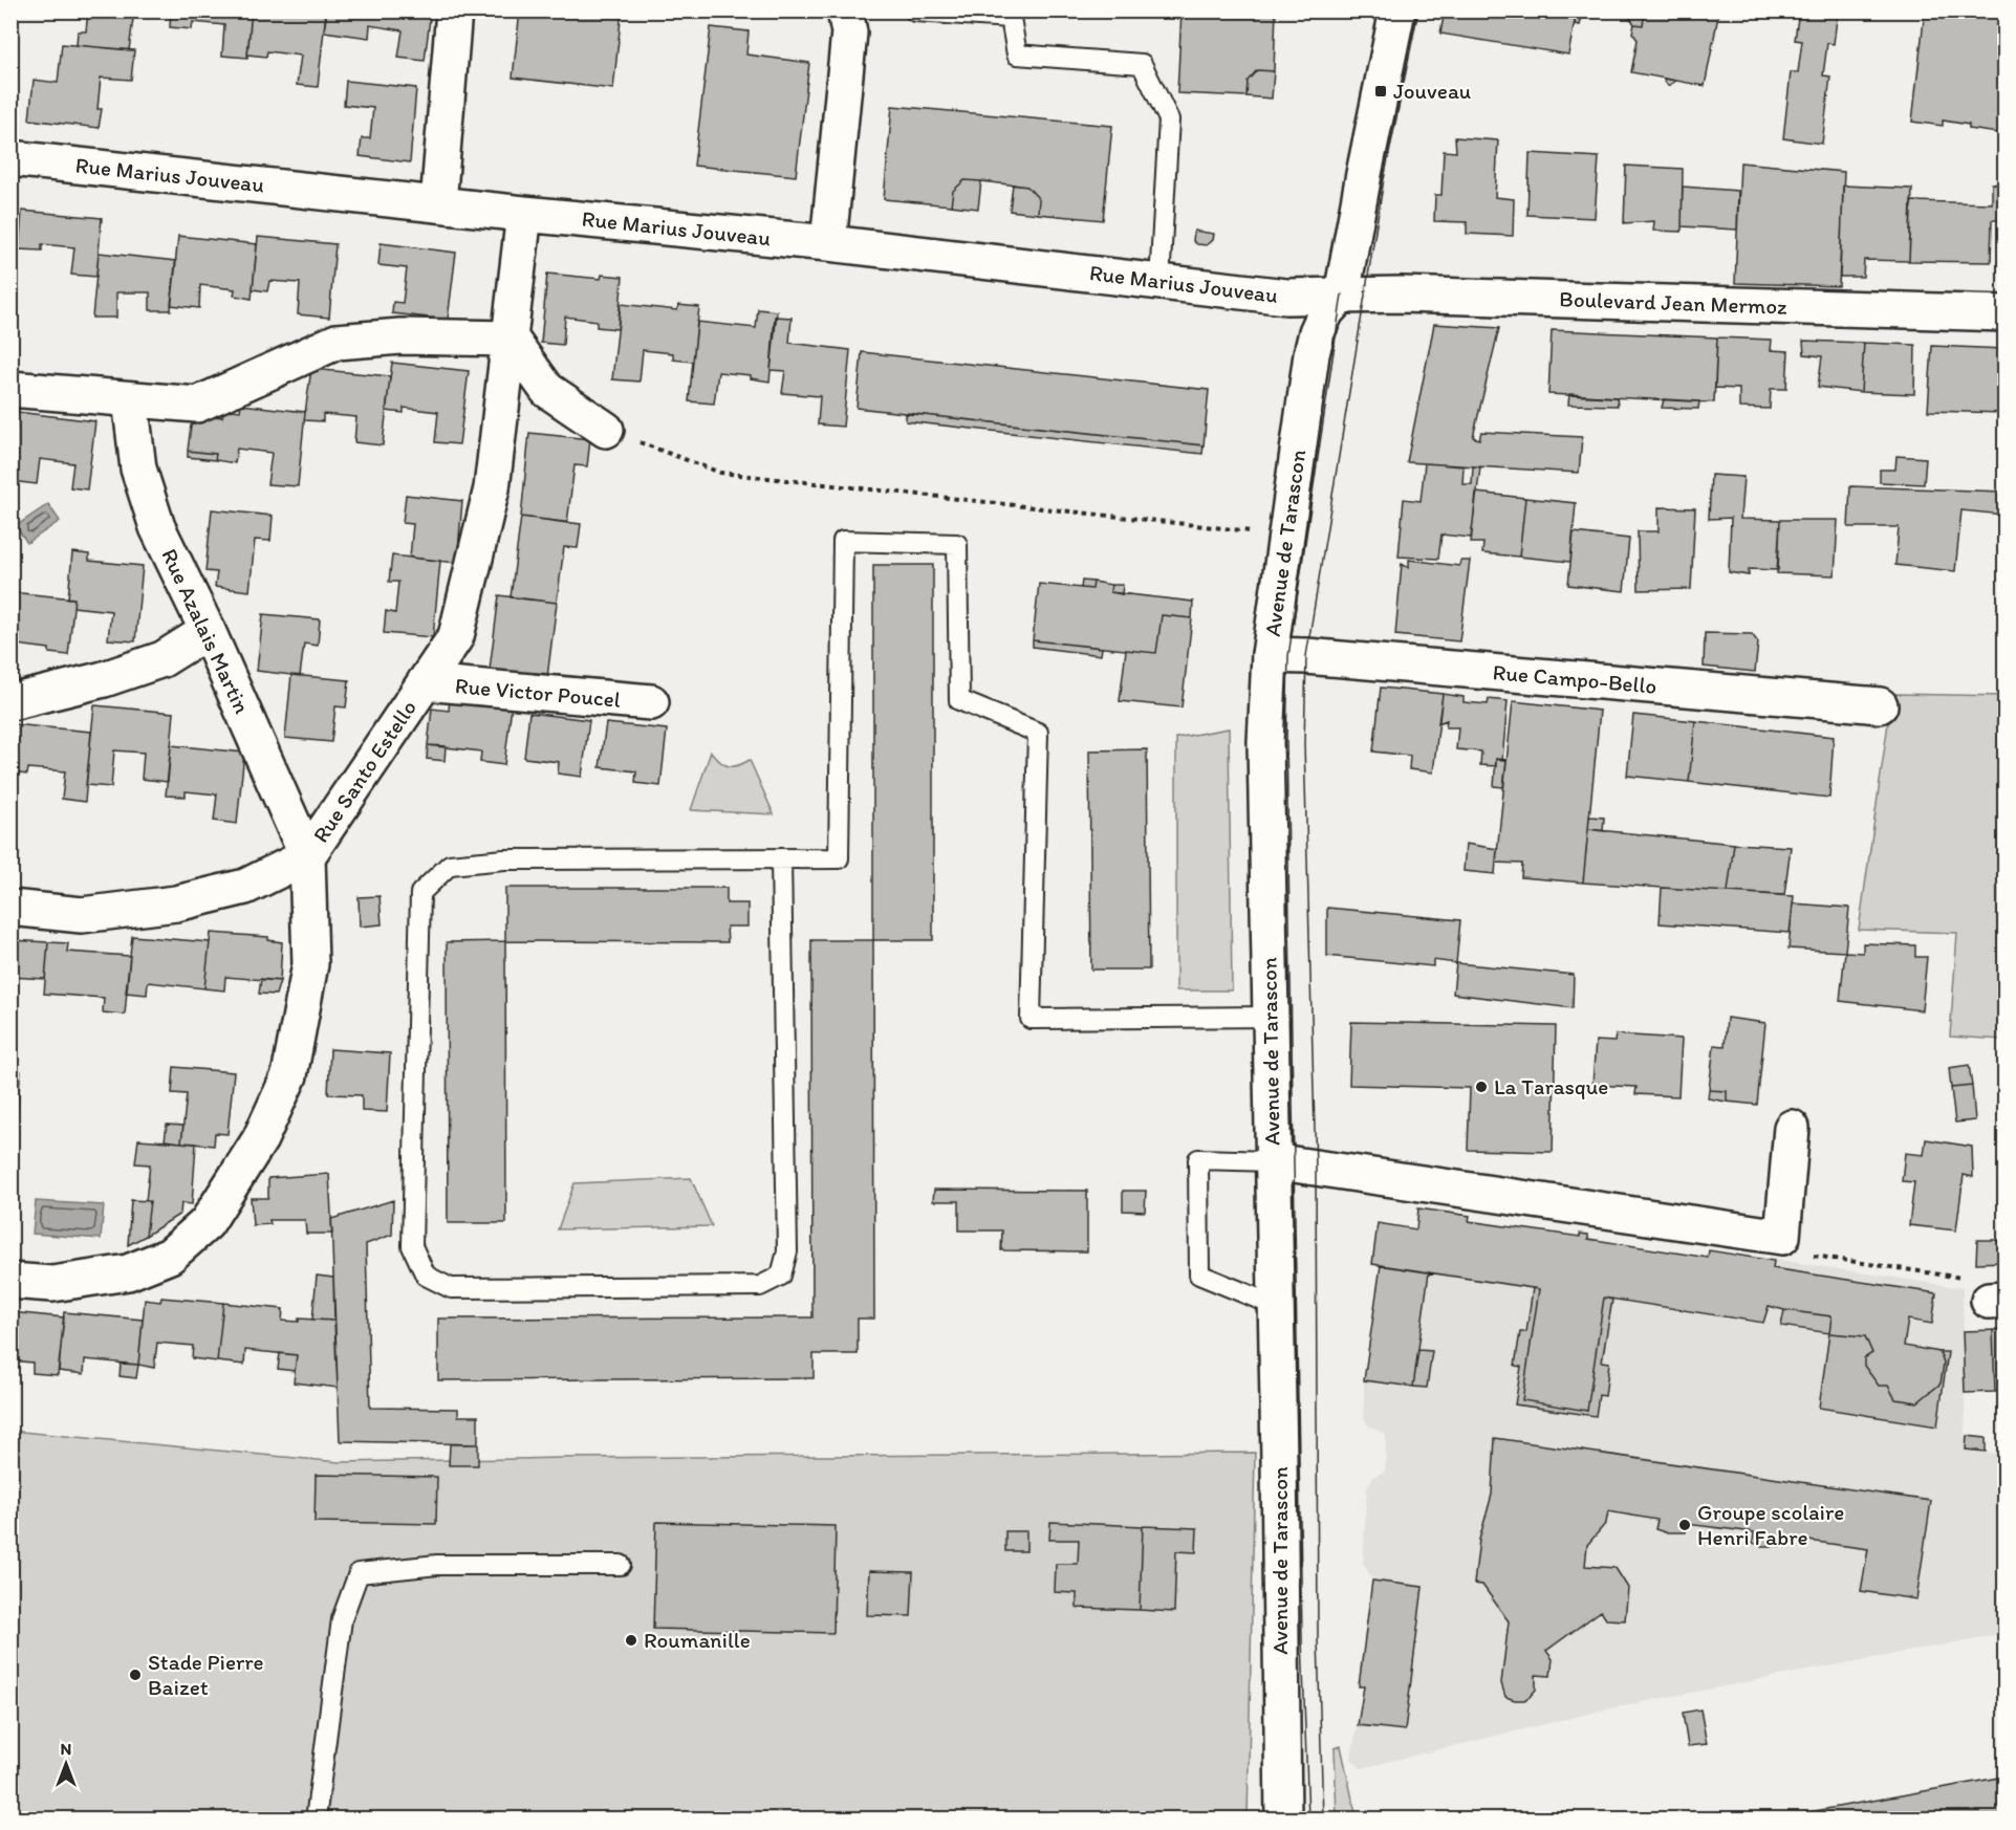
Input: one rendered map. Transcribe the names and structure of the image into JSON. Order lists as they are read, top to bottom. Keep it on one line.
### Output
{"streets":{"street":["Rue Marius Jouveau","Boulevard Jean Mermoz","Avenue de Tarascon","Rue Azalais Martin","Rue Campo-Bello","Rue Victor Poucel","Rue Santo Estello"]},"crossings":[["Rue Marius Jouveau","Boulevard Jean Mermoz"],["Rue Marius Jouveau","Avenue de Tarascon"],["Rue Marius Jouveau","Rue Santo Estello"],["Boulevard Jean Mermoz","Avenue de Tarascon"],["Avenue de Tarascon","Rue Campo-Bello"],["Rue Azalais Martin","Rue Santo Estello"],["Rue Victor Poucel","Rue Santo Estello"]],"places":{"transit":["Jouveau"],"other":["La Tarasque","Groupe scolaire Henri Fabre","Roumanille","Stade Pierre Baizet"]},"north":"top"}
